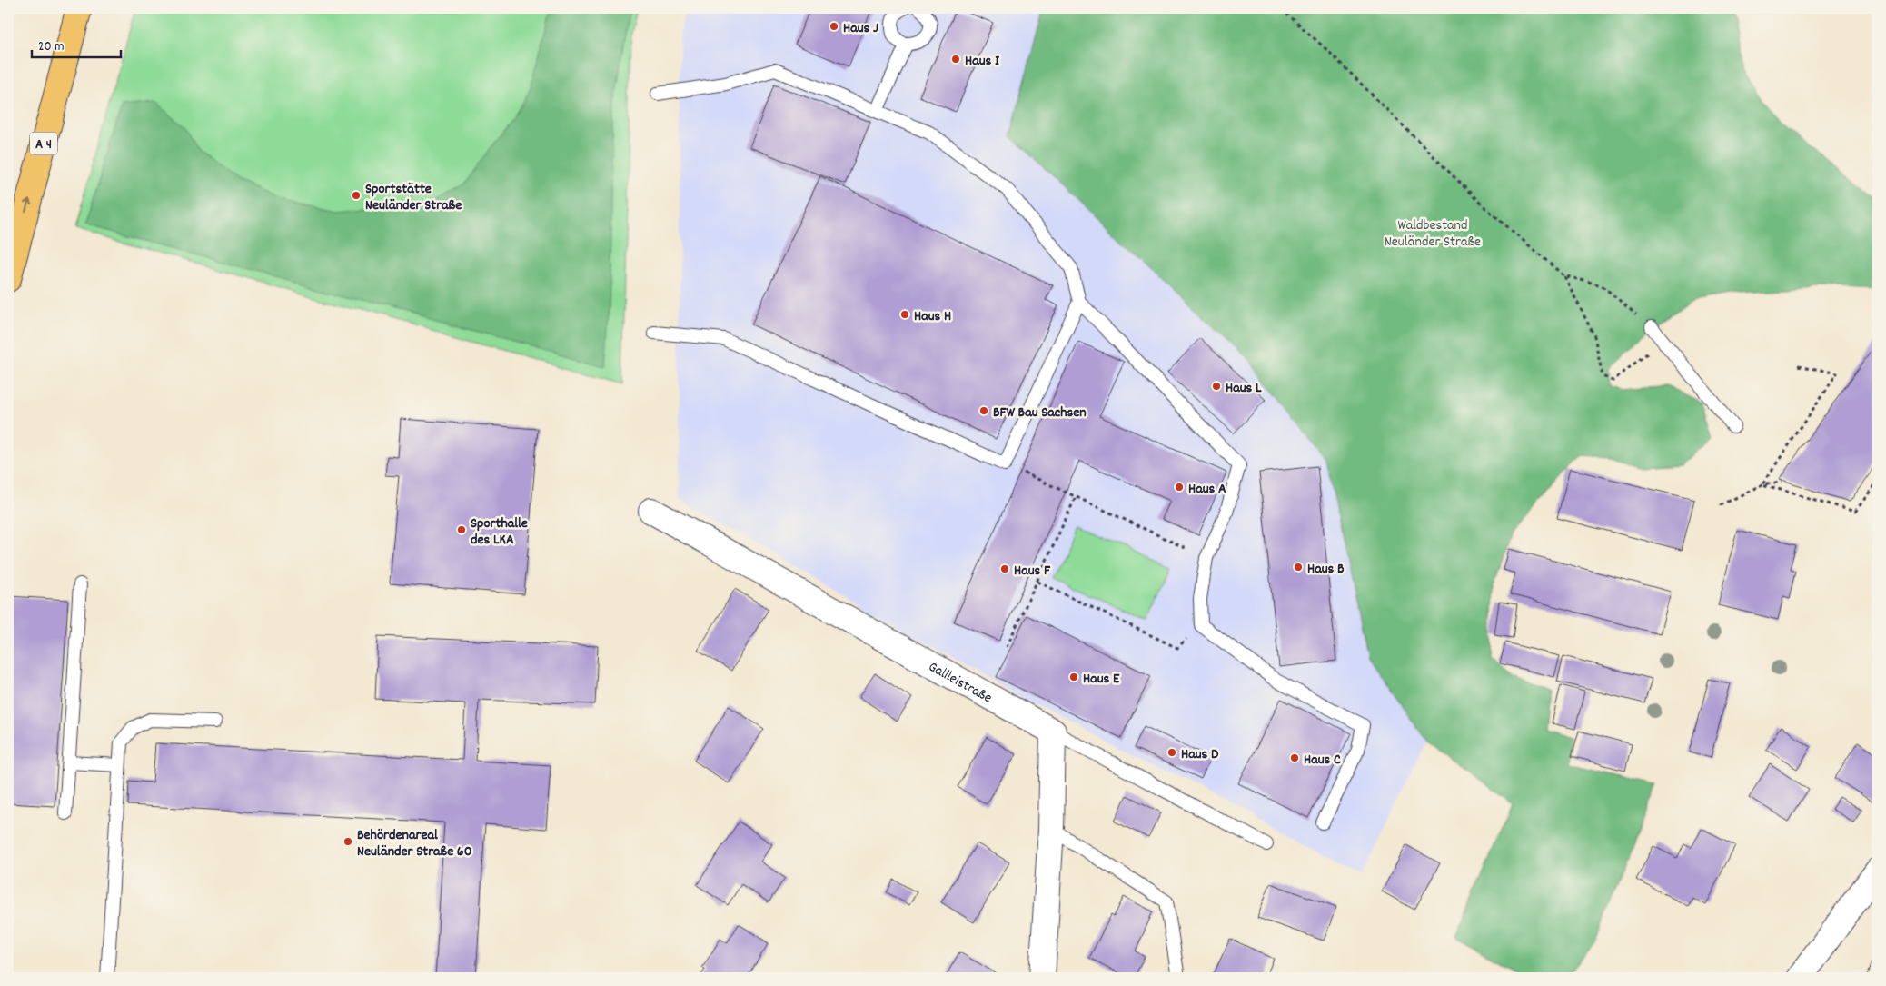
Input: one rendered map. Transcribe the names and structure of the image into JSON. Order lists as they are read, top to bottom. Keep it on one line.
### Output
{"streets":{"highway":["A 4"],"street":["Galileistraße"]},"parks":["Waldbestand Neuländer Straße"],"places":["Haus J","Haus I","Sportstätte Neuländer Straße","Haus H","Haus L","BFW Bau Sachsen","Haus A","Sporthalle des LKA","Haus B","Haus F","Haus E","Haus D","Haus C","Behördenareal Neuländer Straße 60"],"scale_bar":"20 m"}
